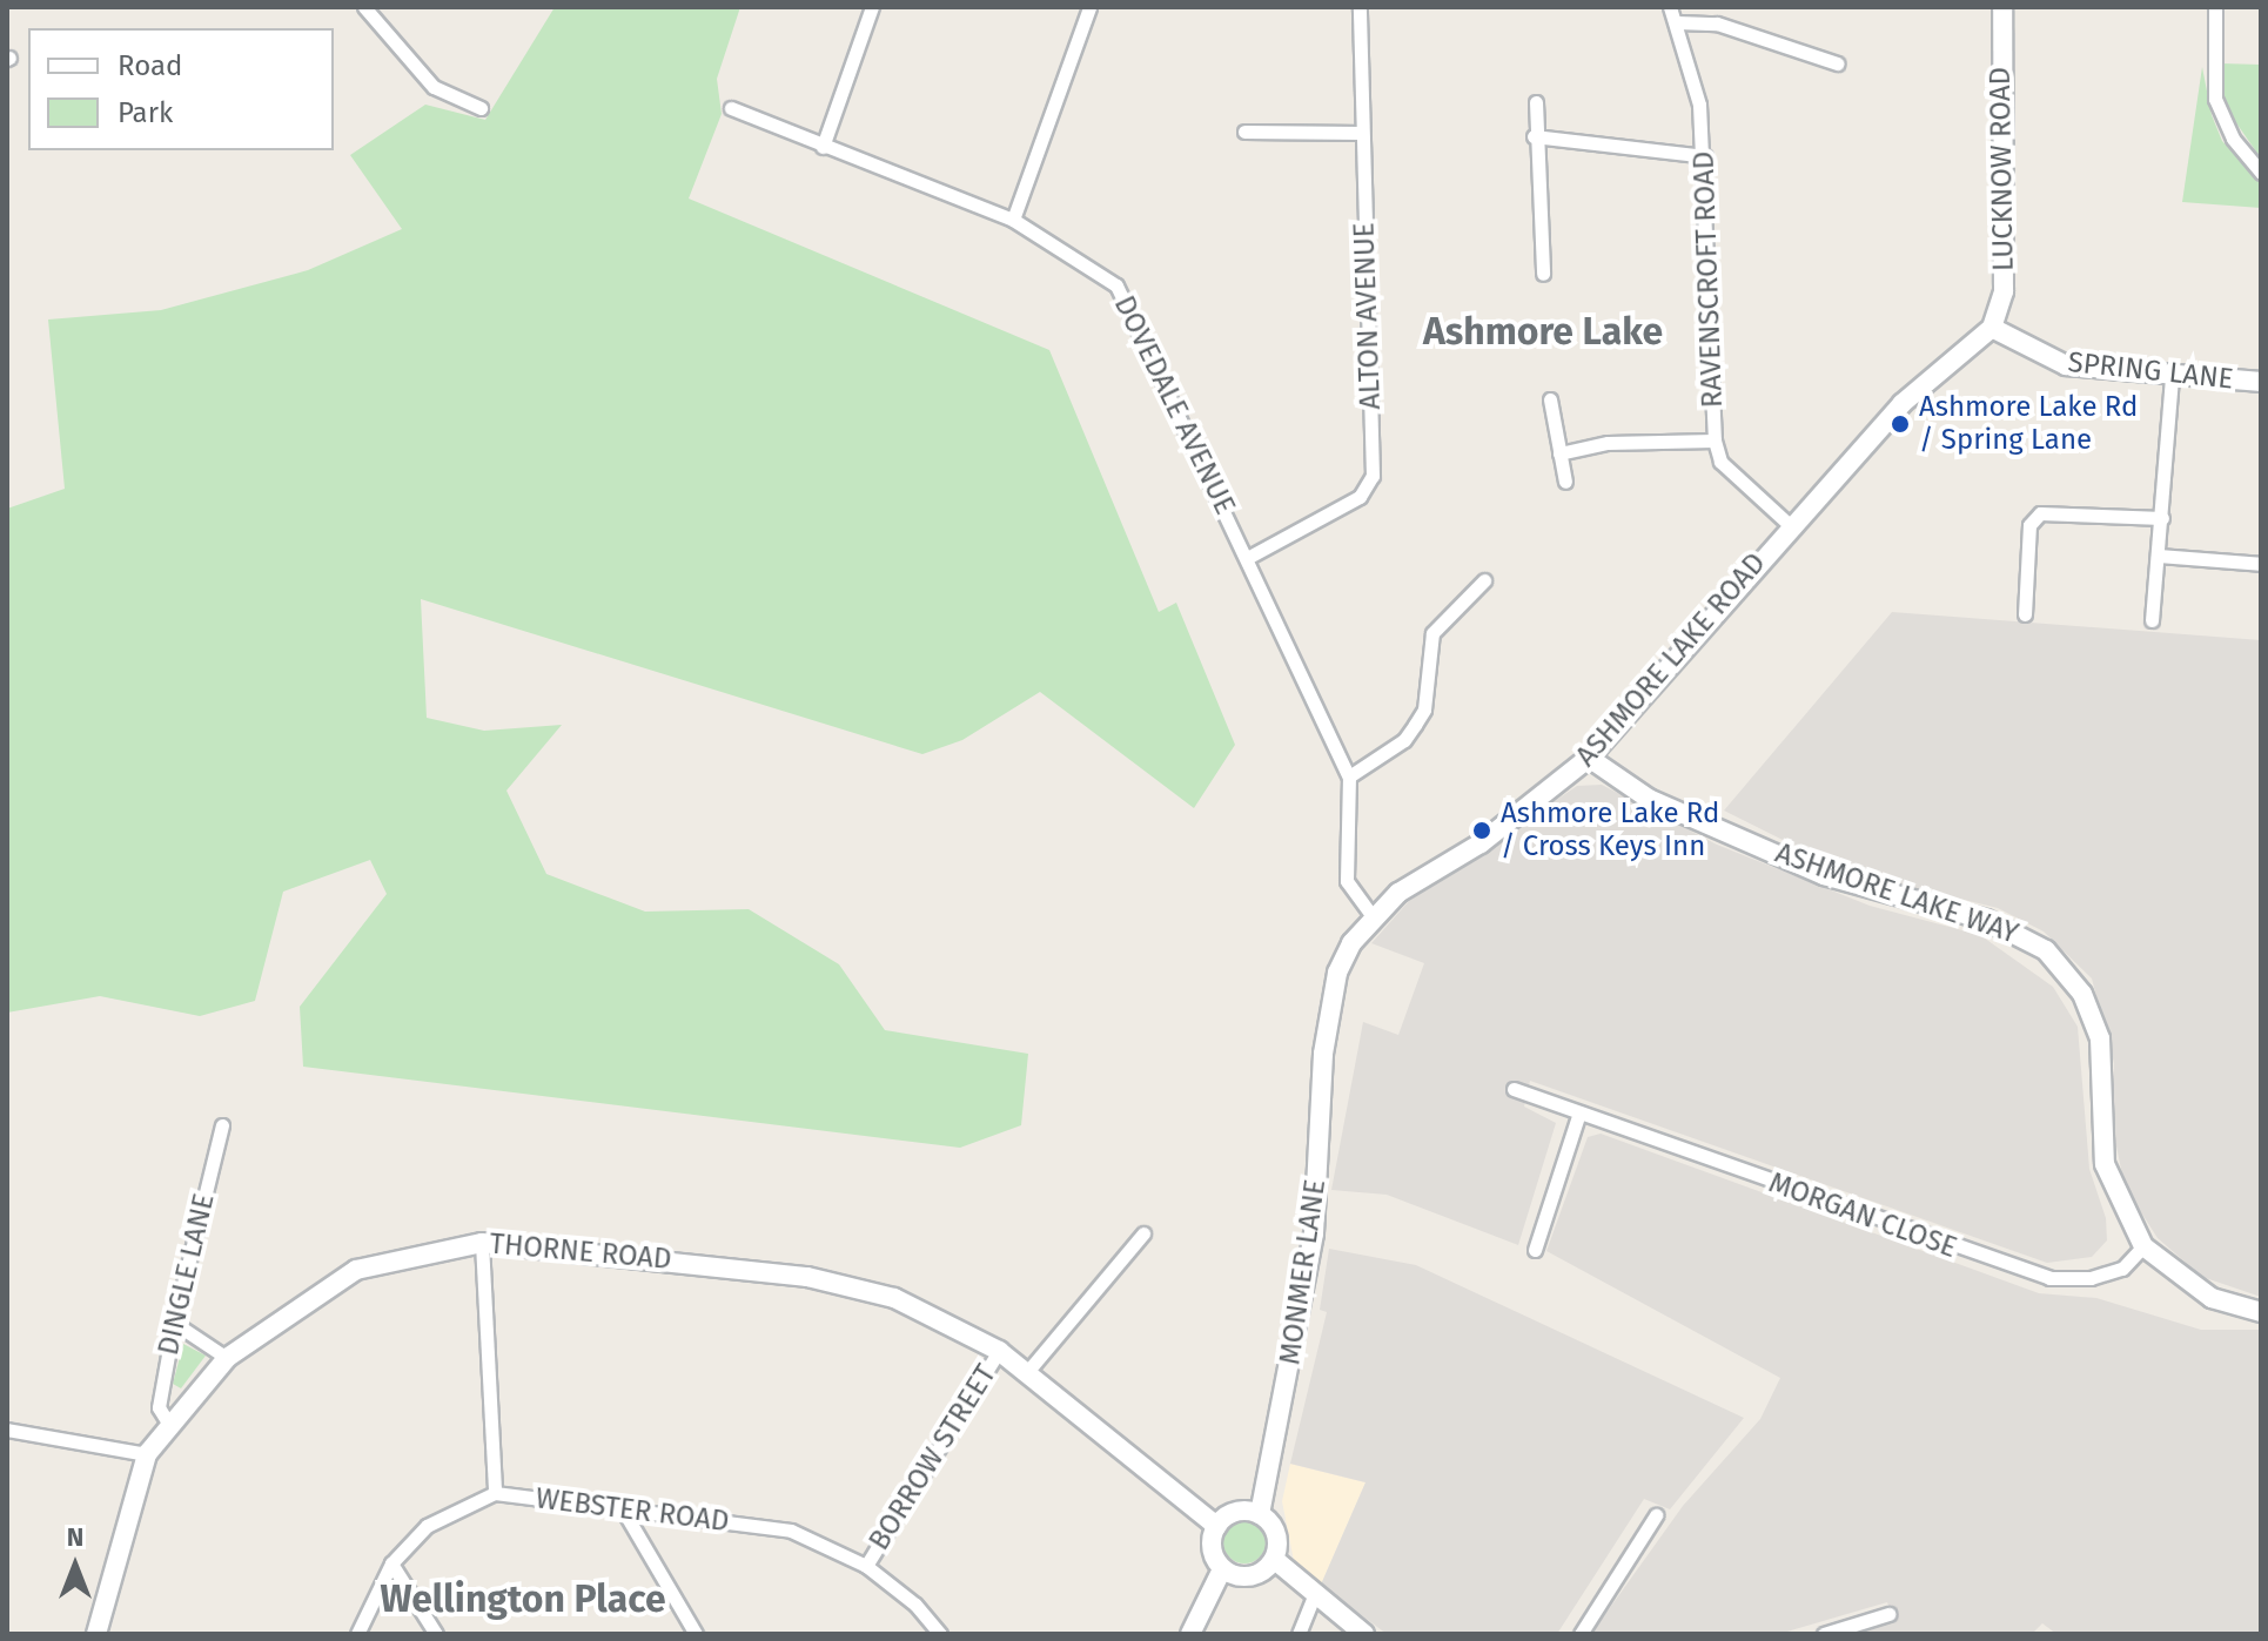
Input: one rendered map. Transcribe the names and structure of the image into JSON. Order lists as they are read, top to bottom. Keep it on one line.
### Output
{"streets":{"street":["LUCKNOW ROAD","RAVENSCROFT ROAD","ALTON AVENUE","SPRING LANE","DOVEDALE AVENUE","ASHMORE LAKE ROAD","ASHMORE LAKE WAY","MORGAN CLOSE","THORNE ROAD","MONMER LANE","DINGLE LANE","BORROW STREET","WEBSTER ROAD"]},"crossings":[["LUCKNOW ROAD","SPRING LANE"],["LUCKNOW ROAD","ASHMORE LAKE ROAD"],["RAVENSCROFT ROAD","ASHMORE LAKE ROAD"],["ALTON AVENUE","DOVEDALE AVENUE"],["SPRING LANE","ASHMORE LAKE ROAD"],["DOVEDALE AVENUE","ASHMORE LAKE ROAD"],["ASHMORE LAKE ROAD","ASHMORE LAKE WAY"],["ASHMORE LAKE ROAD","MONMER LANE"],["ASHMORE LAKE WAY","MORGAN CLOSE"],["THORNE ROAD","MONMER LANE"],["THORNE ROAD","DINGLE LANE"],["THORNE ROAD","BORROW STREET"],["BORROW STREET","WEBSTER ROAD"]],"districts":["Ashmore Lake","Wellington Place"],"places":["Ashmore Lake Rd / Spring Lane","Ashmore Lake Rd / Cross Keys Inn"],"legend":["Road","Park"],"north":"top"}
